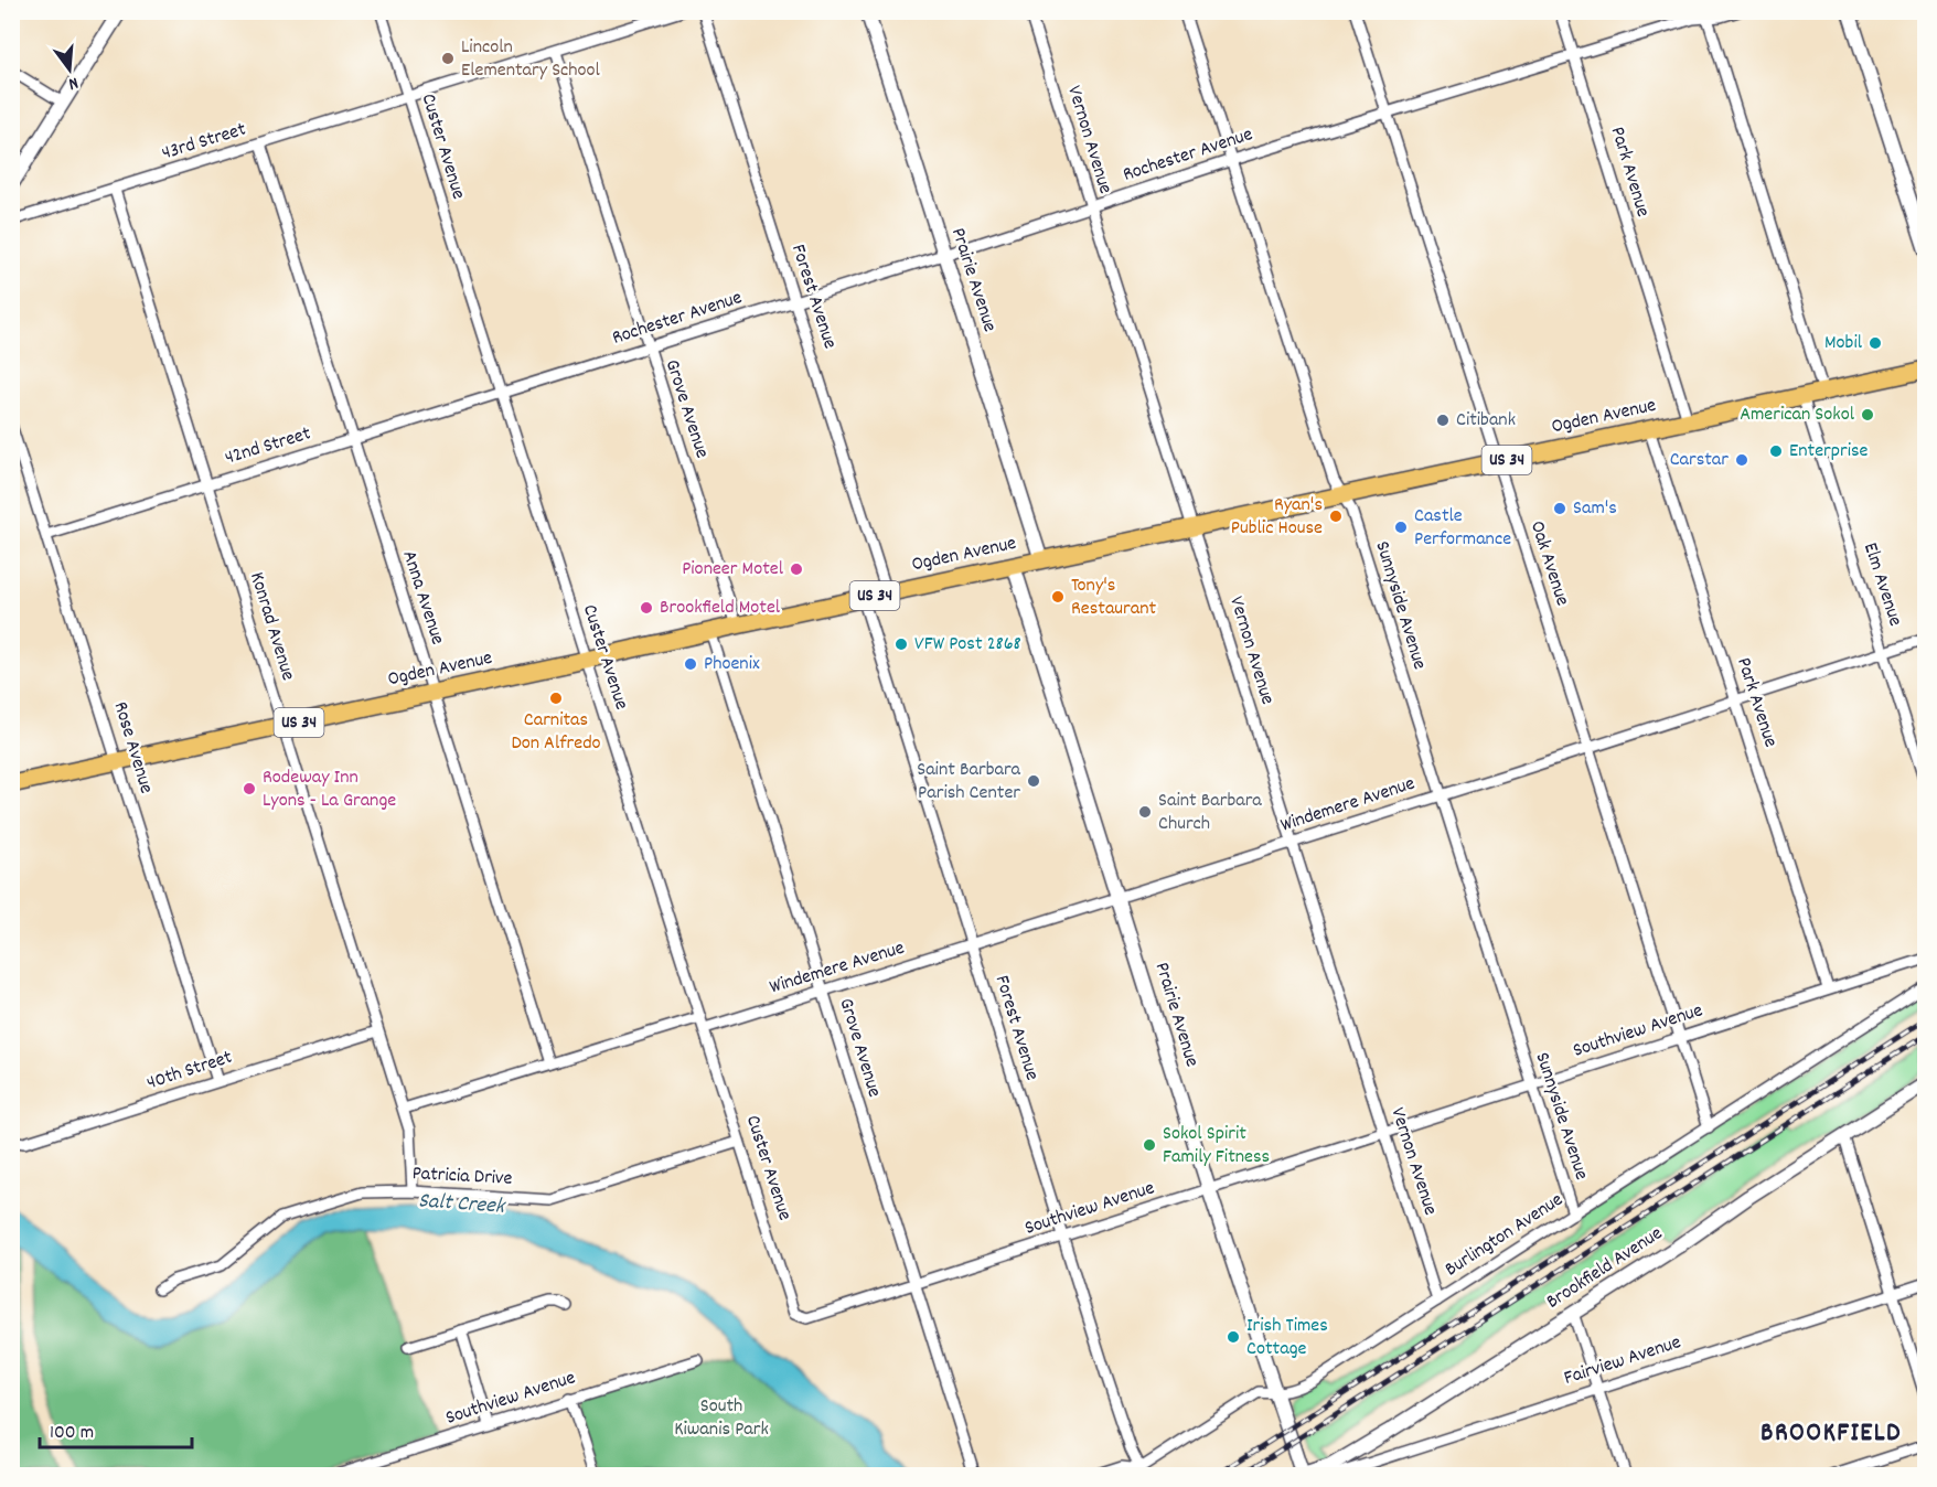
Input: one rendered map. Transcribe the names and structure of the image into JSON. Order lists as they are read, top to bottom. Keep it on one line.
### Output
{"streets":{"main road":["Ogden Avenue","US 34"],"street":["Vernon Avenue","43rd Street","Custer Avenue","Rochester Avenue","Park Avenue","Prairie Avenue","Forest Avenue","Grove Avenue","42nd Street","Oak Avenue","Elm Avenue","Anna Avenue","Sunnyside Avenue","Konrad Avenue","Rose Avenue","Windemere Avenue","Southview Avenue","40th Street","Patricia Drive","Burlington Avenue","Brookfield Avenue","Fairview Avenue"]},"crossings":[["Vernon Avenue","Rochester Avenue"],["Vernon Avenue","Ogden Avenue"],["Vernon Avenue","Windemere Avenue"],["Vernon Avenue","Southview Avenue"],["Vernon Avenue","Burlington Avenue"],["43rd Street","Custer Avenue"],["43rd Street","Grove Avenue"],["43rd Street","Anna Avenue"],["43rd Street","Konrad Avenue"],["Custer Avenue","Rochester Avenue"],["Custer Avenue","Ogden Avenue"],["Custer Avenue","42nd Street"],["Custer Avenue","Windemere Avenue"],["Custer Avenue","Southview Avenue"],["Custer Avenue","Patricia Drive"],["Rochester Avenue","Park Avenue"],["Rochester Avenue","Prairie Avenue"],["Rochester Avenue","Forest Avenue"],["Rochester Avenue","Grove Avenue"],["Rochester Avenue","42nd Street"],["Rochester Avenue","Oak Avenue"],["Rochester Avenue","Sunnyside Avenue"],["Park Avenue","Ogden Avenue"],["Park Avenue","Windemere Avenue"],["Park Avenue","Southview Avenue"],["Prairie Avenue","Ogden Avenue"],["Prairie Avenue","Windemere Avenue"],["Prairie Avenue","Southview Avenue"],["Prairie Avenue","Burlington Avenue"],["Prairie Avenue","Brookfield Avenue"],["Forest Avenue","Ogden Avenue"],["Forest Avenue","Windemere Avenue"],["Forest Avenue","Southview Avenue"],["Forest Avenue","Burlington Avenue"],["Grove Avenue","Ogden Avenue"],["Grove Avenue","Windemere Avenue"],["Grove Avenue","Southview Avenue"],["Ogden Avenue","Oak Avenue"],["Ogden Avenue","Elm Avenue"],["Ogden Avenue","Anna Avenue"],["Ogden Avenue","Sunnyside Avenue"],["Ogden Avenue","Konrad Avenue"],["Ogden Avenue","Rose Avenue"],["42nd Street","Anna Avenue"],["42nd Street","Konrad Avenue"],["42nd Street","Rose Avenue"],["Oak Avenue","Windemere Avenue"],["Oak Avenue","Southview Avenue"],["Oak Avenue","Burlington Avenue"],["Elm Avenue","Windemere Avenue"],["Sunnyside Avenue","Windemere Avenue"],["Sunnyside Avenue","Southview Avenue"],["Sunnyside Avenue","Burlington Avenue"],["Konrad Avenue","40th Street"],["Konrad Avenue","Patricia Drive"],["Rose Avenue","40th Street"]],"districts":["BROOKFIELD"],"water":["Salt Creek"],"parks":["South Kiwanis Park"],"places":["Lincoln Elementary School","Mobil","American Sokol","Citibank","Enterprise","Carstar","Sam's","Ryan's Public House","Castle Performance","Pioneer Motel","Tony's Restaurant","Brookfield Motel","VFW Post 2868","Phoenix","Carnitas Don Alfredo","Saint Barbara Parish Center","Rodeway Inn Lyons - La Grange","Saint Barbara Church","Sokol Spirit Family Fitness","Irish Times Cottage"],"scale_bar":"100 m","north":"bottom"}
